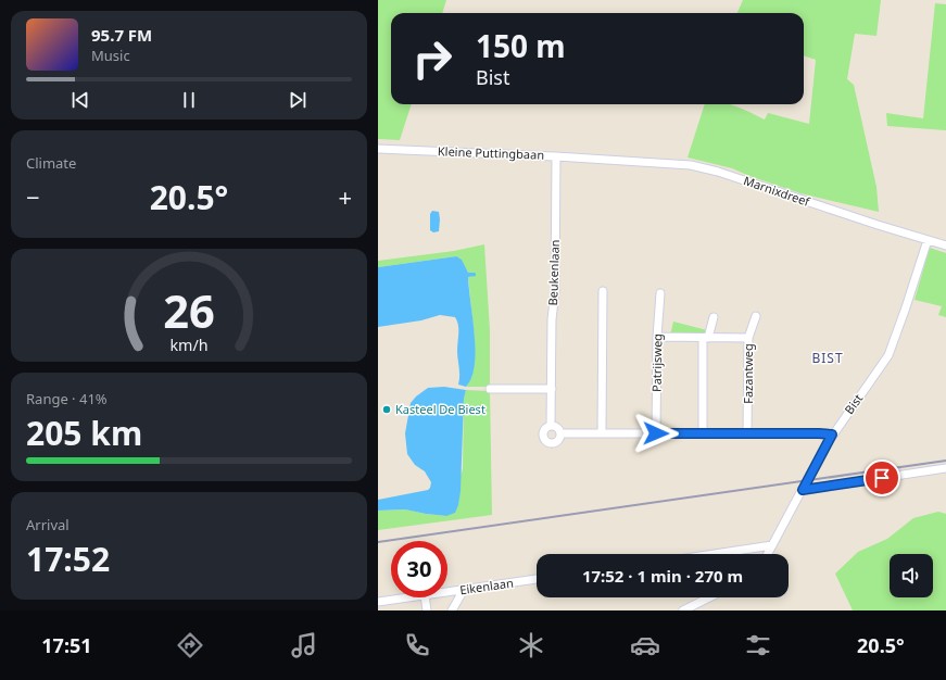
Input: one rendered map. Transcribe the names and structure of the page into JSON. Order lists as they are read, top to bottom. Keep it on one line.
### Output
{"streets":{"street":["Kleine Puttingbaan","Marnixdreef","Beukenlaan","Patrijsweg","Fazantweg","Bist","Eikenlaan"]},"crossings":[["Kleine Puttingbaan","Marnixdreef"],["Kleine Puttingbaan","Beukenlaan"],["Marnixdreef","Bist"],["Beukenlaan","Patrijsweg"],["Beukenlaan","Fazantweg"],["Beukenlaan","Bist"]],"districts":["BIST"],"places":["Kasteel De Biest"],"page":{"turn":["150 m","Bist"],"song":["95.7 FM","Music"],"tile":["Climate",["Range · 41%","205 km"],["Arrival","17:52"]],"heat":["−","20.5°","+"],"limit":"30","trip":"17:52 · 1 min · 270 m","tabs":["17:51","20.5°"],"gauge":["26","km/h"]}}
